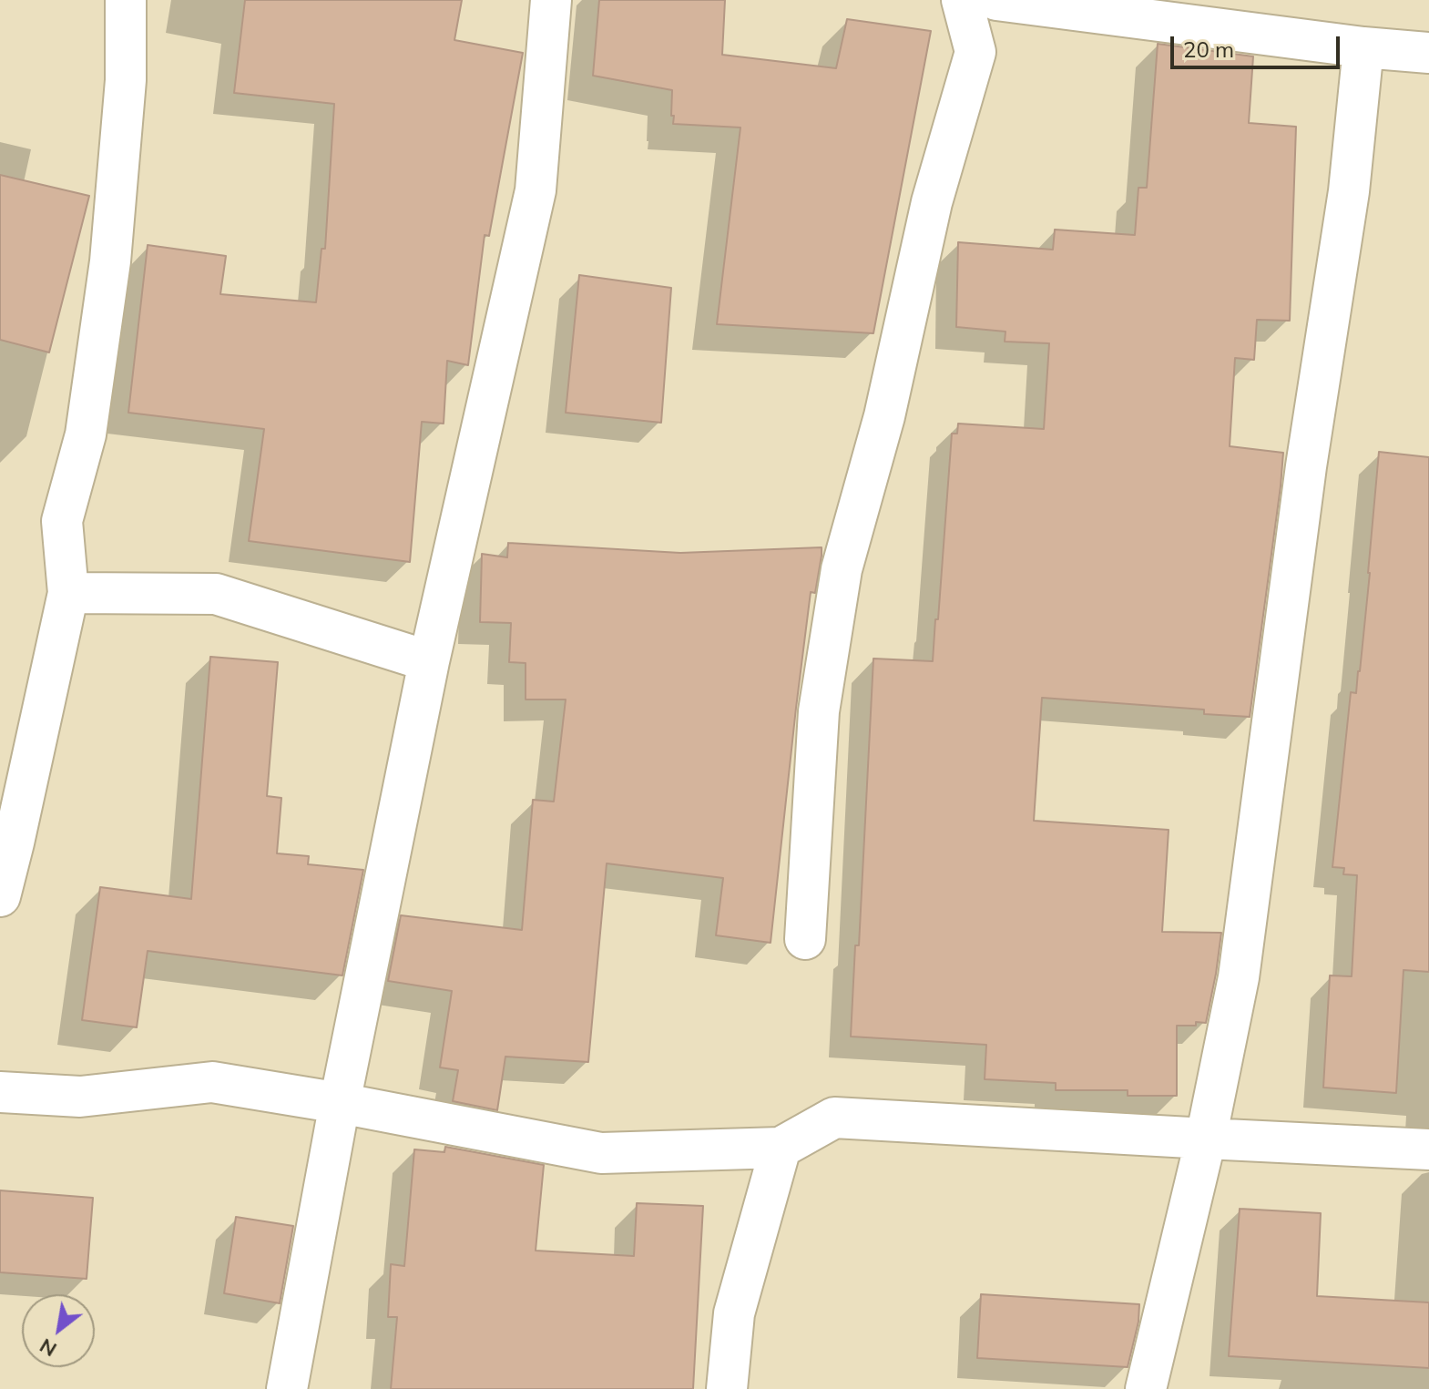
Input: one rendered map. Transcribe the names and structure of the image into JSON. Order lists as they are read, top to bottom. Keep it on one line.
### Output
{"scale_bar":"20 m","north":"bottom left"}
